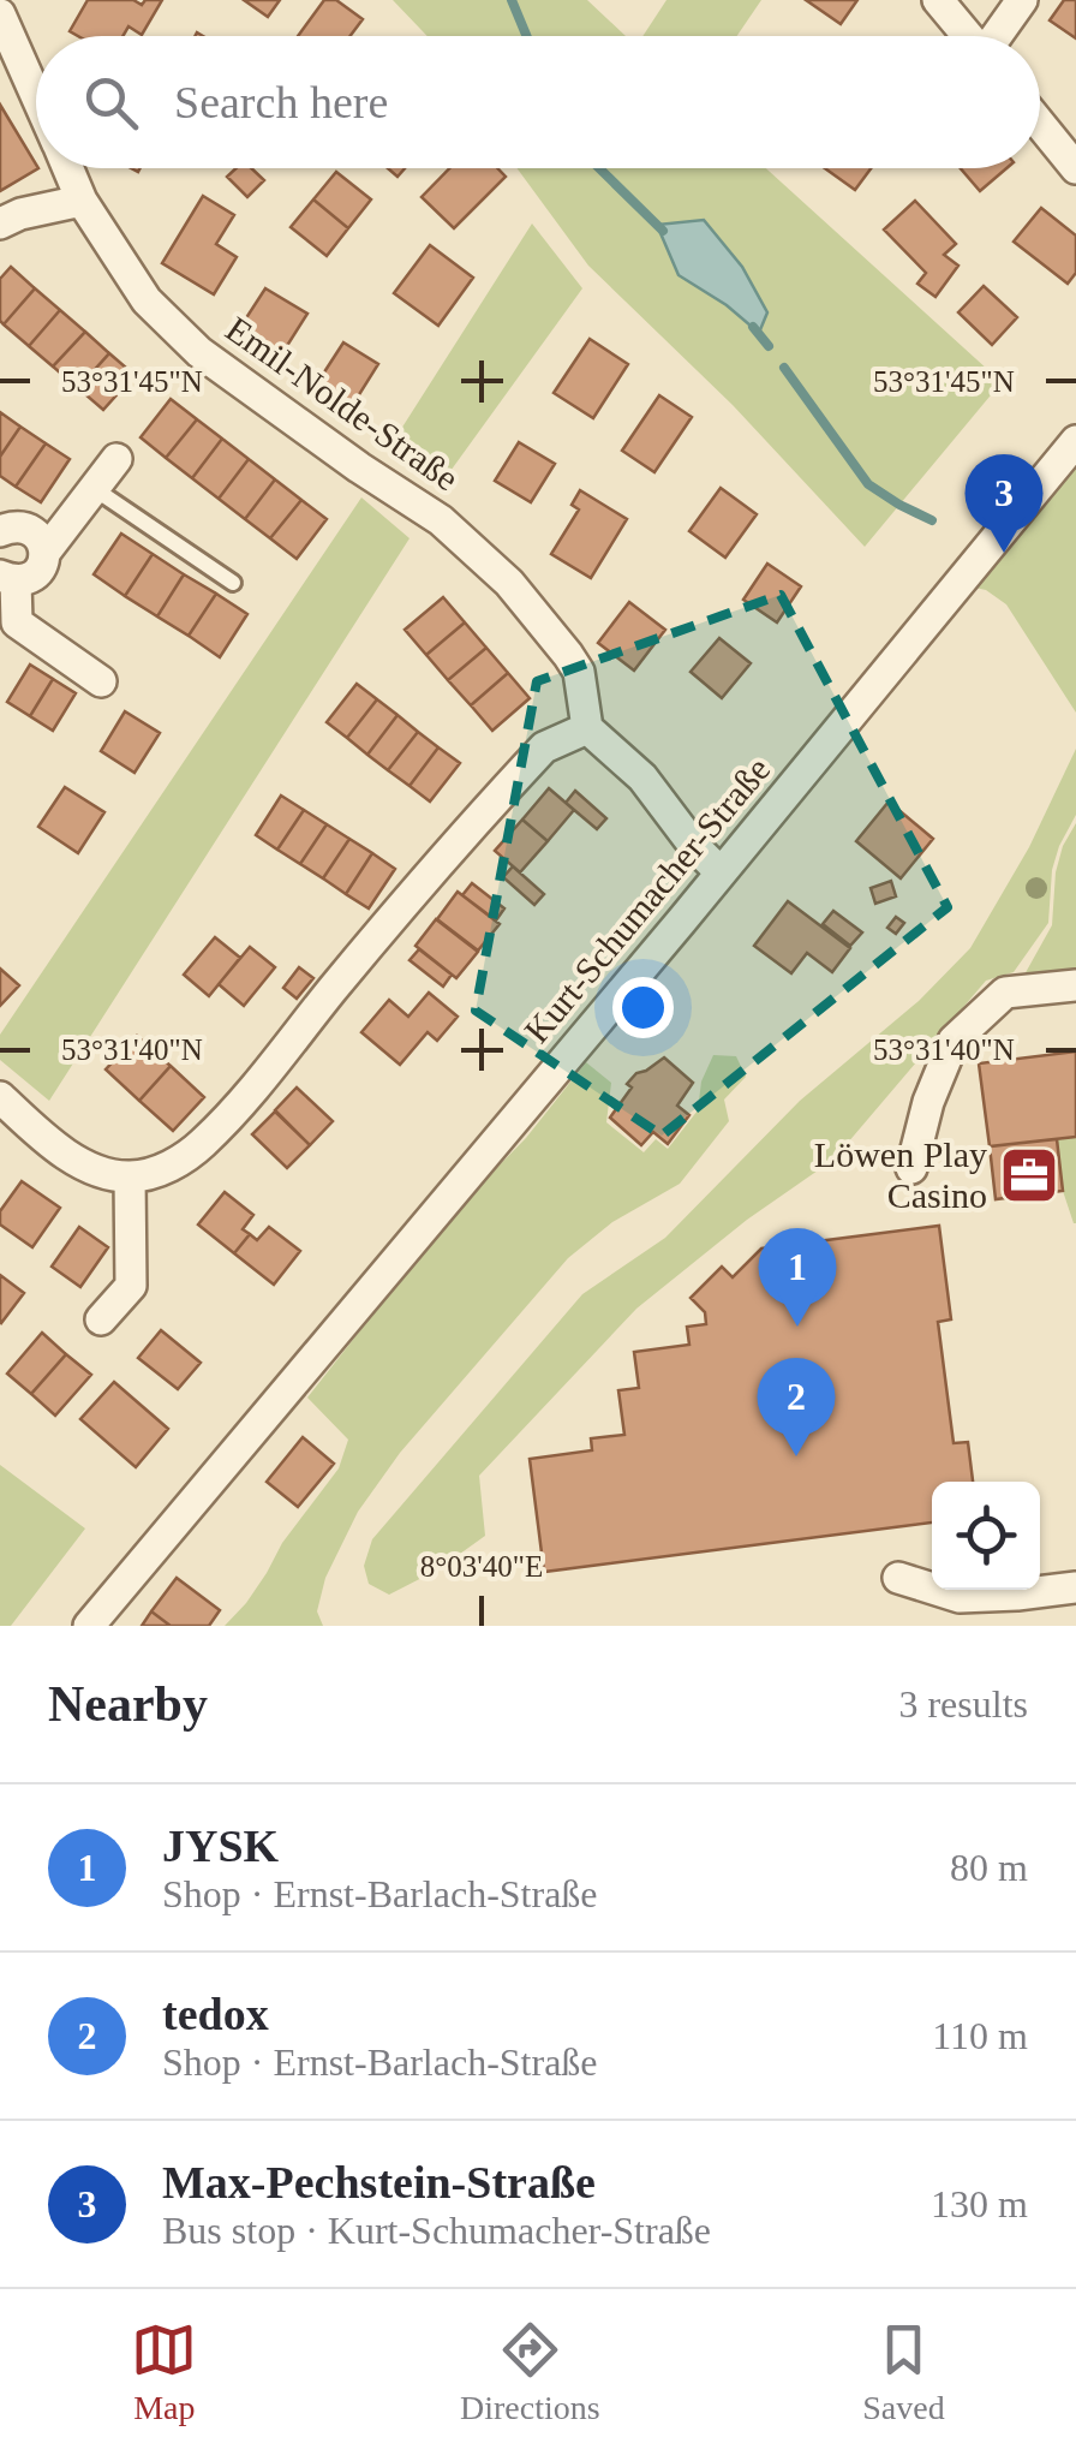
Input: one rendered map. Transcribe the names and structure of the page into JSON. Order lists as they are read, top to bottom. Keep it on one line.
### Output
{"streets":{"street":["Emil-Nolde-Straße","Kurt-Schumacher-Straße"]},"places":{"office":["Löwen Play Casino"]},"page":{"search":"Search here","pins":["3","1","2"],"heading":["Nearby","3 results"],"list":[{"mark":"1","name":"JYSK","note":"Shop · Ernst-Barlach-Straße","value":"80 m"},{"mark":"2","name":"tedox","note":"Shop · Ernst-Barlach-Straße","value":"110 m"},{"mark":"3","name":"Max-Pechstein-Straße","note":"Bus stop · Kurt-Schumacher-Straße","value":"130 m"}],"nav":["Map","Directions","Saved"]},"coordinates":["53°31'45\"N","53°31'40\"N","8°03'40\"E"]}
